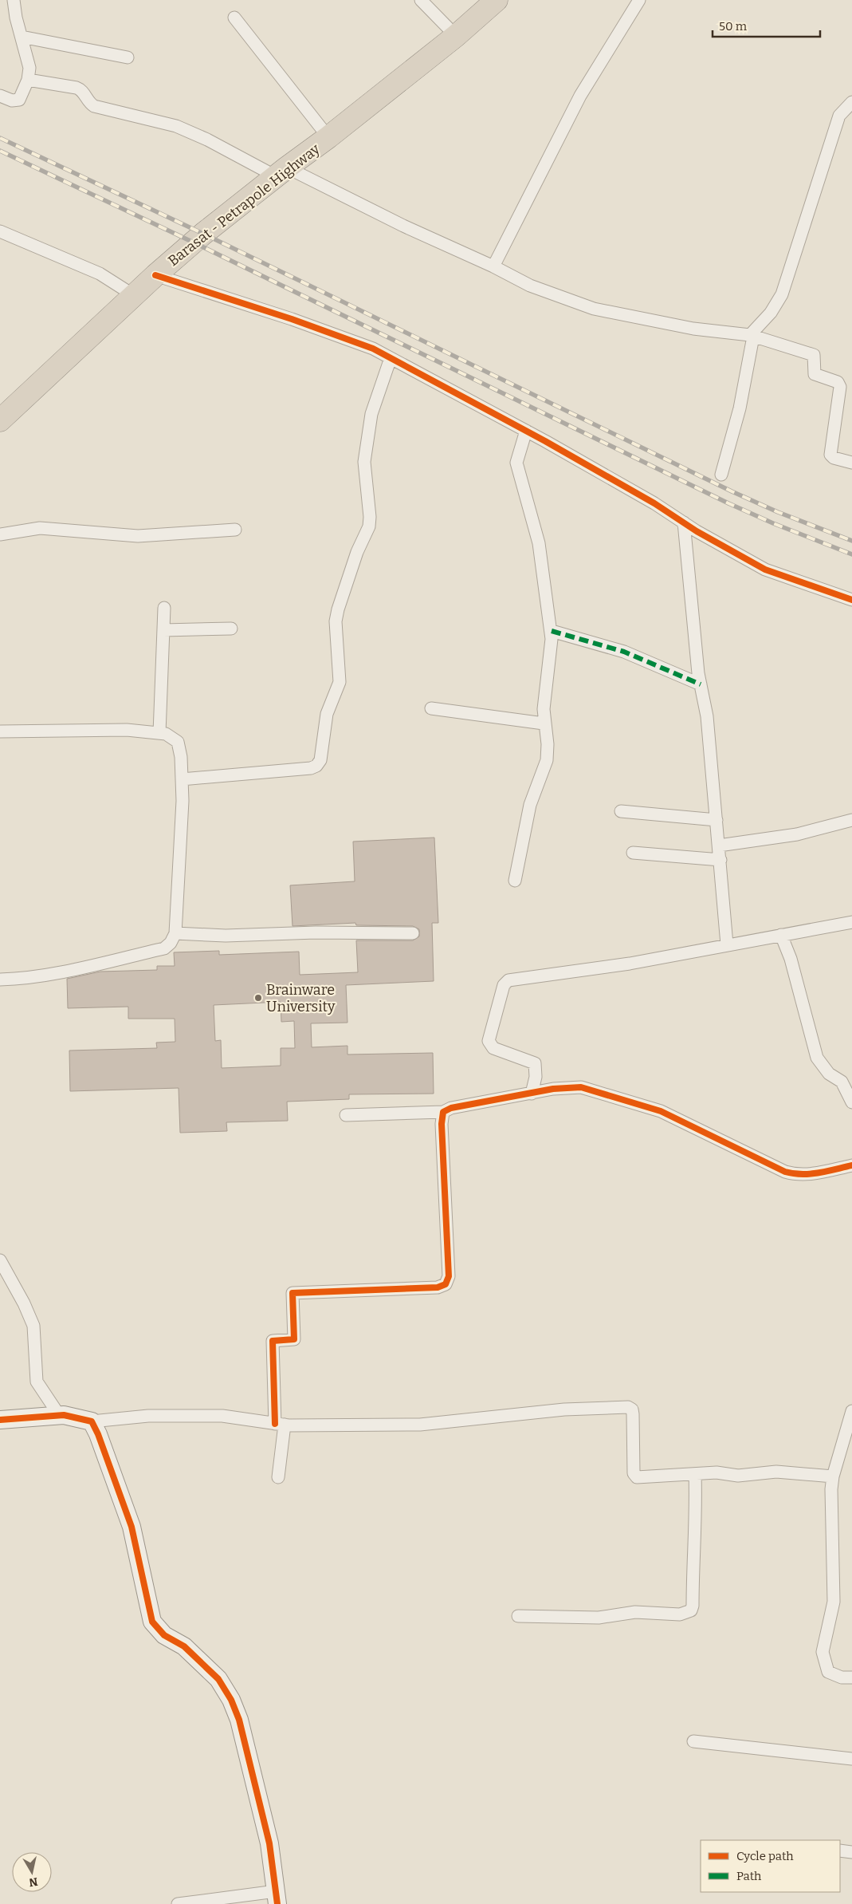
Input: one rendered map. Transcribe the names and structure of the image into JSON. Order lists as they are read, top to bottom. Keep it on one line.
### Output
{"streets":{"highway":["Barasat - Petrapole Highway"]},"places":["Brainware University"],"legend":["Cycle path","Path"],"scale_bar":"50 m","north":"bottom"}
